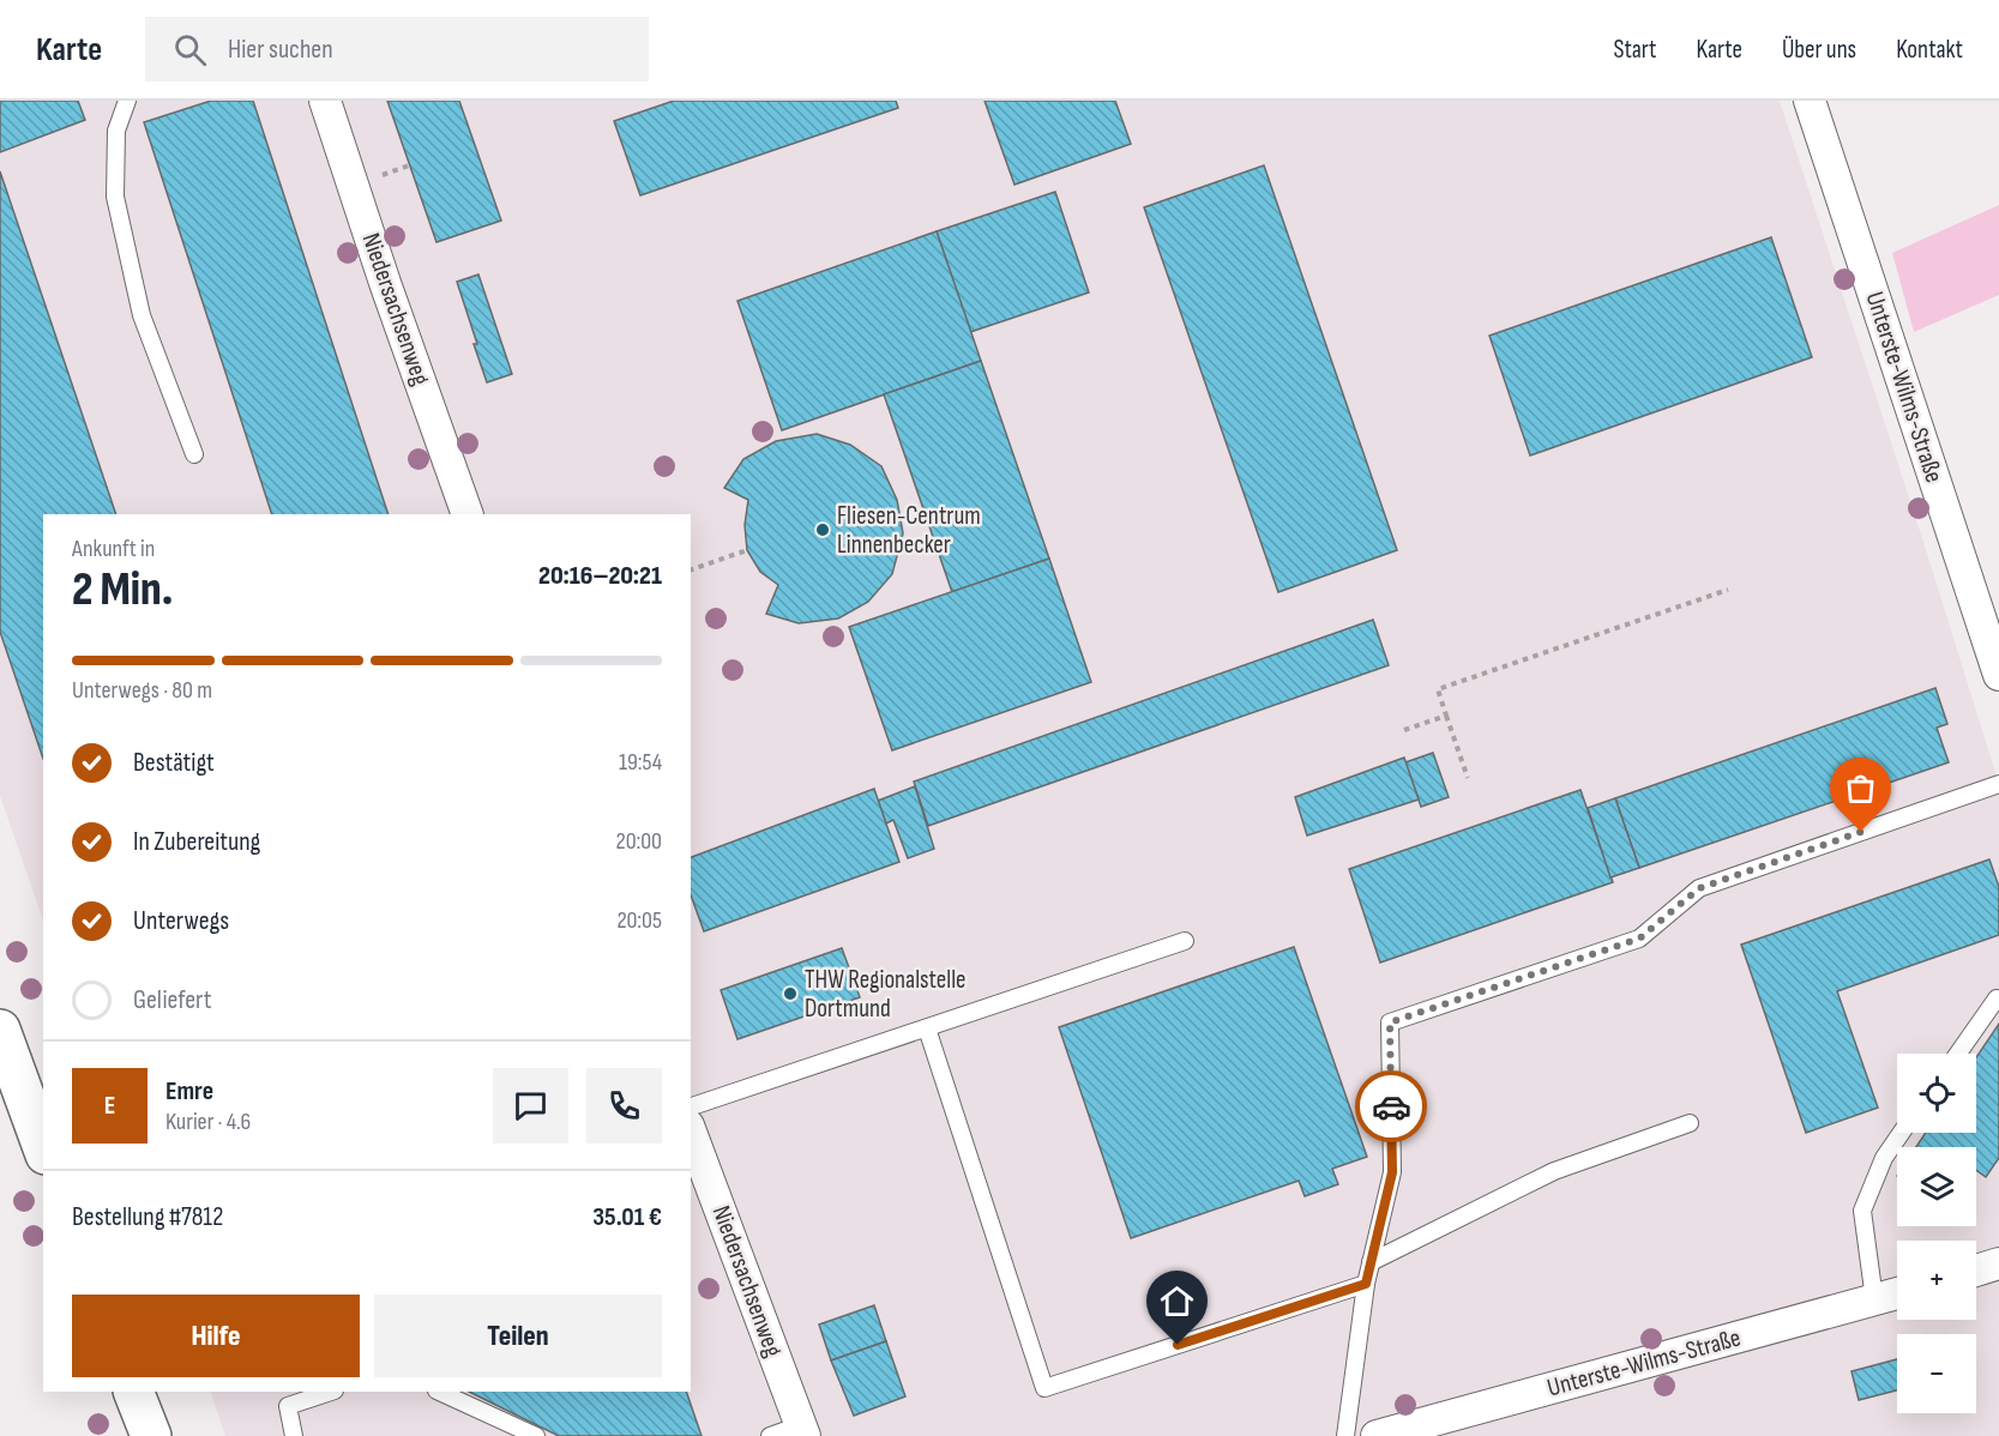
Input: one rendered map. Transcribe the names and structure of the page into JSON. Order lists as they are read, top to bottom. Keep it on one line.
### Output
{"streets":{"street":["Niedersachsenweg","Unterste-Wilms-Straße"]},"places":["Fliesen-Centrum Linnenbecker","THW Regionalstelle Dortmund"],"page":{"header":"Karte","search":"Hier suchen","nav":["Start","Karte","Über uns","Kontakt"],"heading":["2 Min.","Ankunft in","20:16–20:21"],"panel":["Emre","Kurier · 4.6","Bestellung #7812","35.01 €"],"bar":"Unterwegs · 80 m","list":[["Bestätigt","19:54"],["In Zubereitung","20:00"],["Unterwegs","20:05"],"Geliefert"],"map_buttons":["+","−"],"round":"E","buttons":["Hilfe","Teilen"]}}
